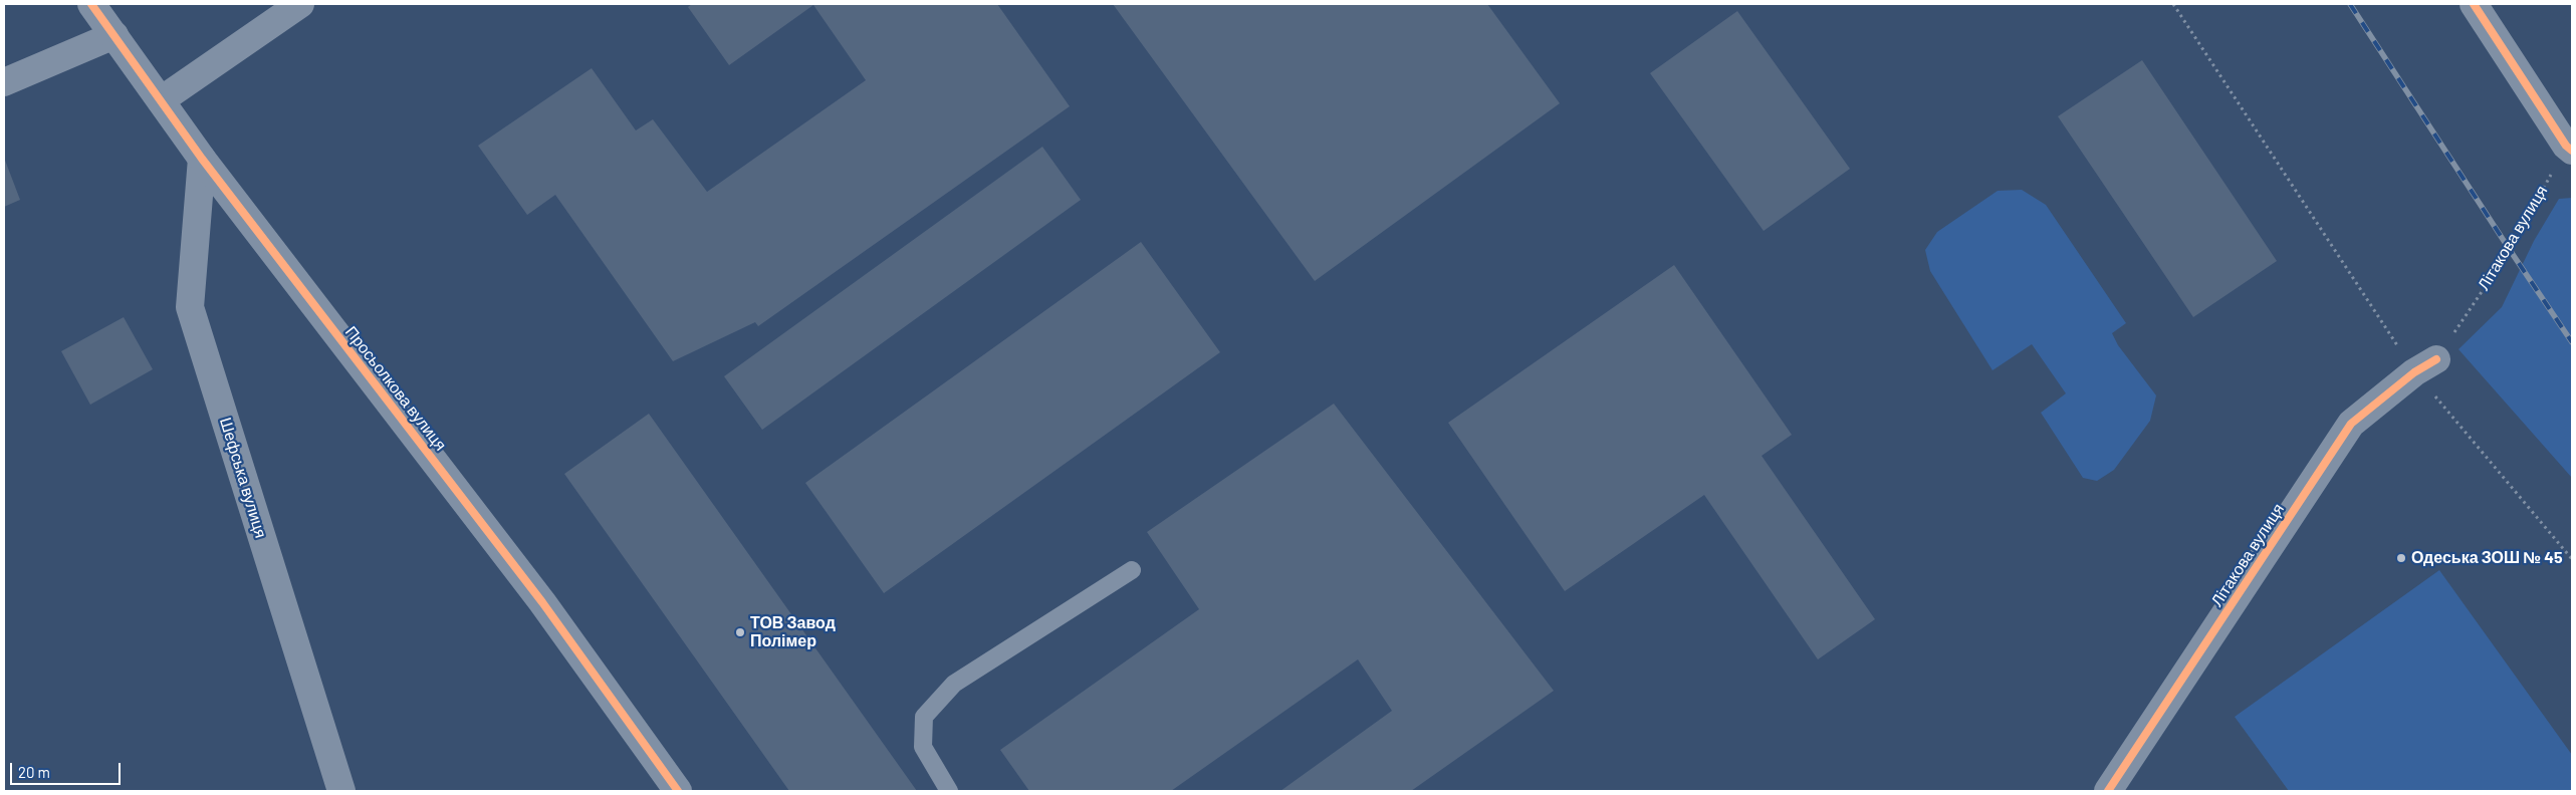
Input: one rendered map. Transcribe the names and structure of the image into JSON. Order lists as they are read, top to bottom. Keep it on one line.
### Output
{"streets":{"street":["Літакова вулиця","Просьолкова вулиця","Шефська вулиця"]},"crossings":[["Просьолкова вулиця","Шефська вулиця"]],"places":["Одеська ЗОШ № 45","ТОВ Завод Полімер"],"scale_bar":"20 m"}
